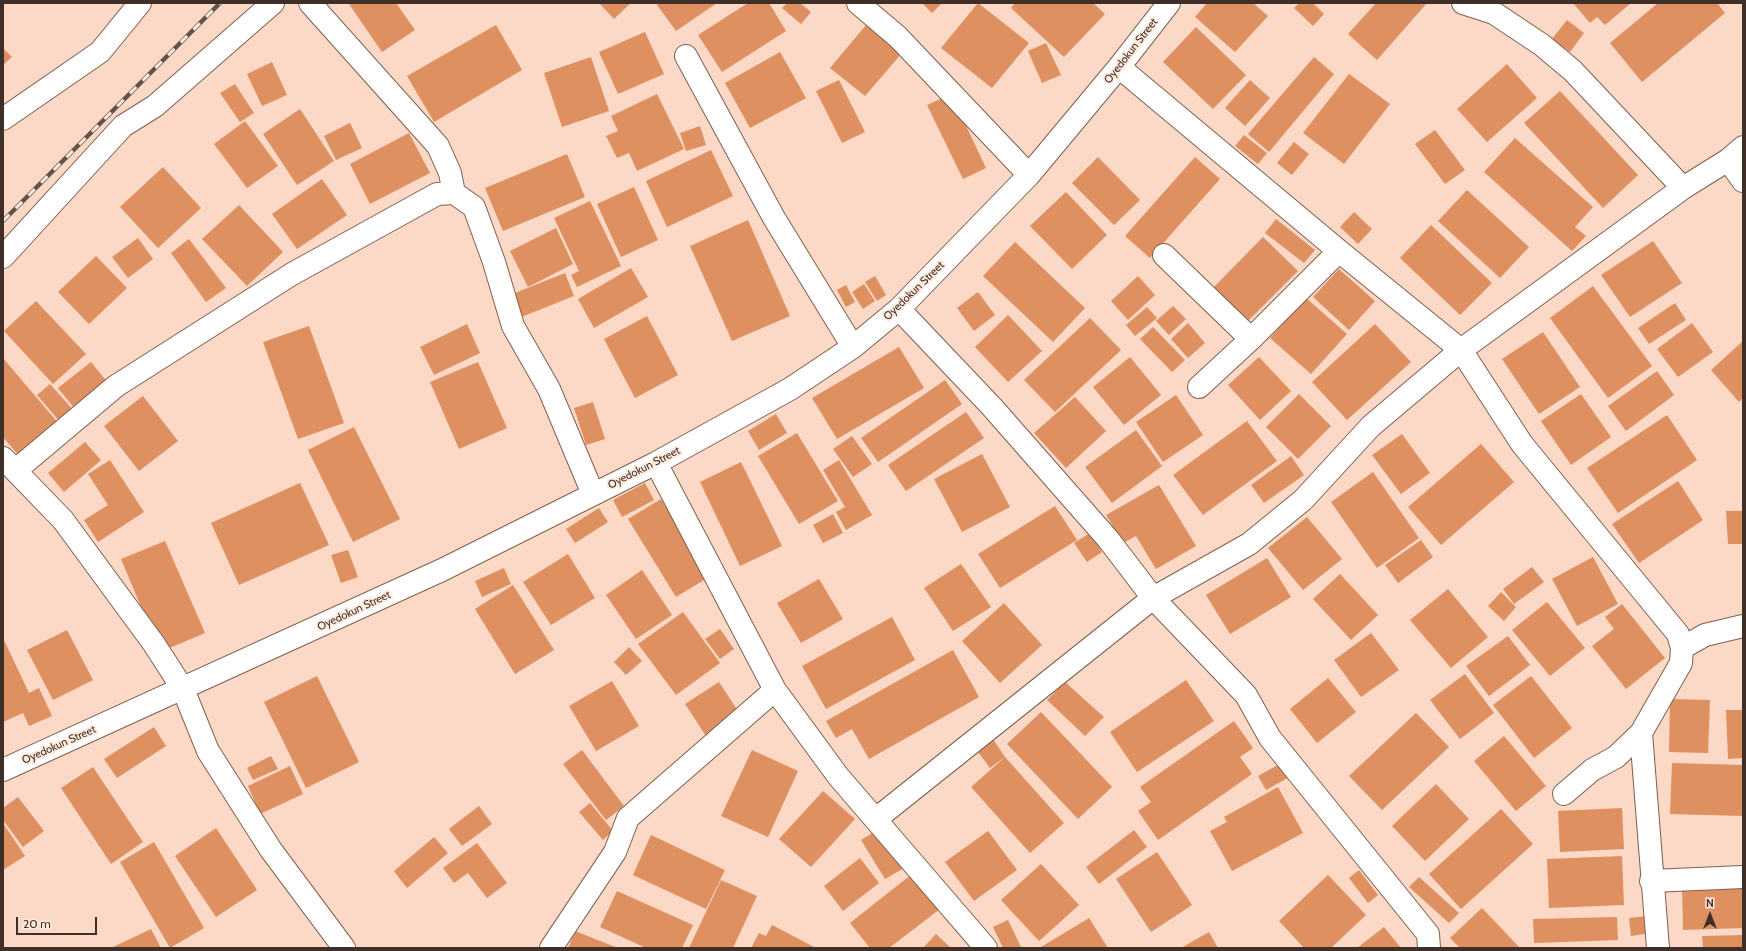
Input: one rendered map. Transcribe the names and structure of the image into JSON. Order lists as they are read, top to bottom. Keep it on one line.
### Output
{"streets":{"street":["Oyedokun Street"]},"scale_bar":"20 m","north":"top"}
